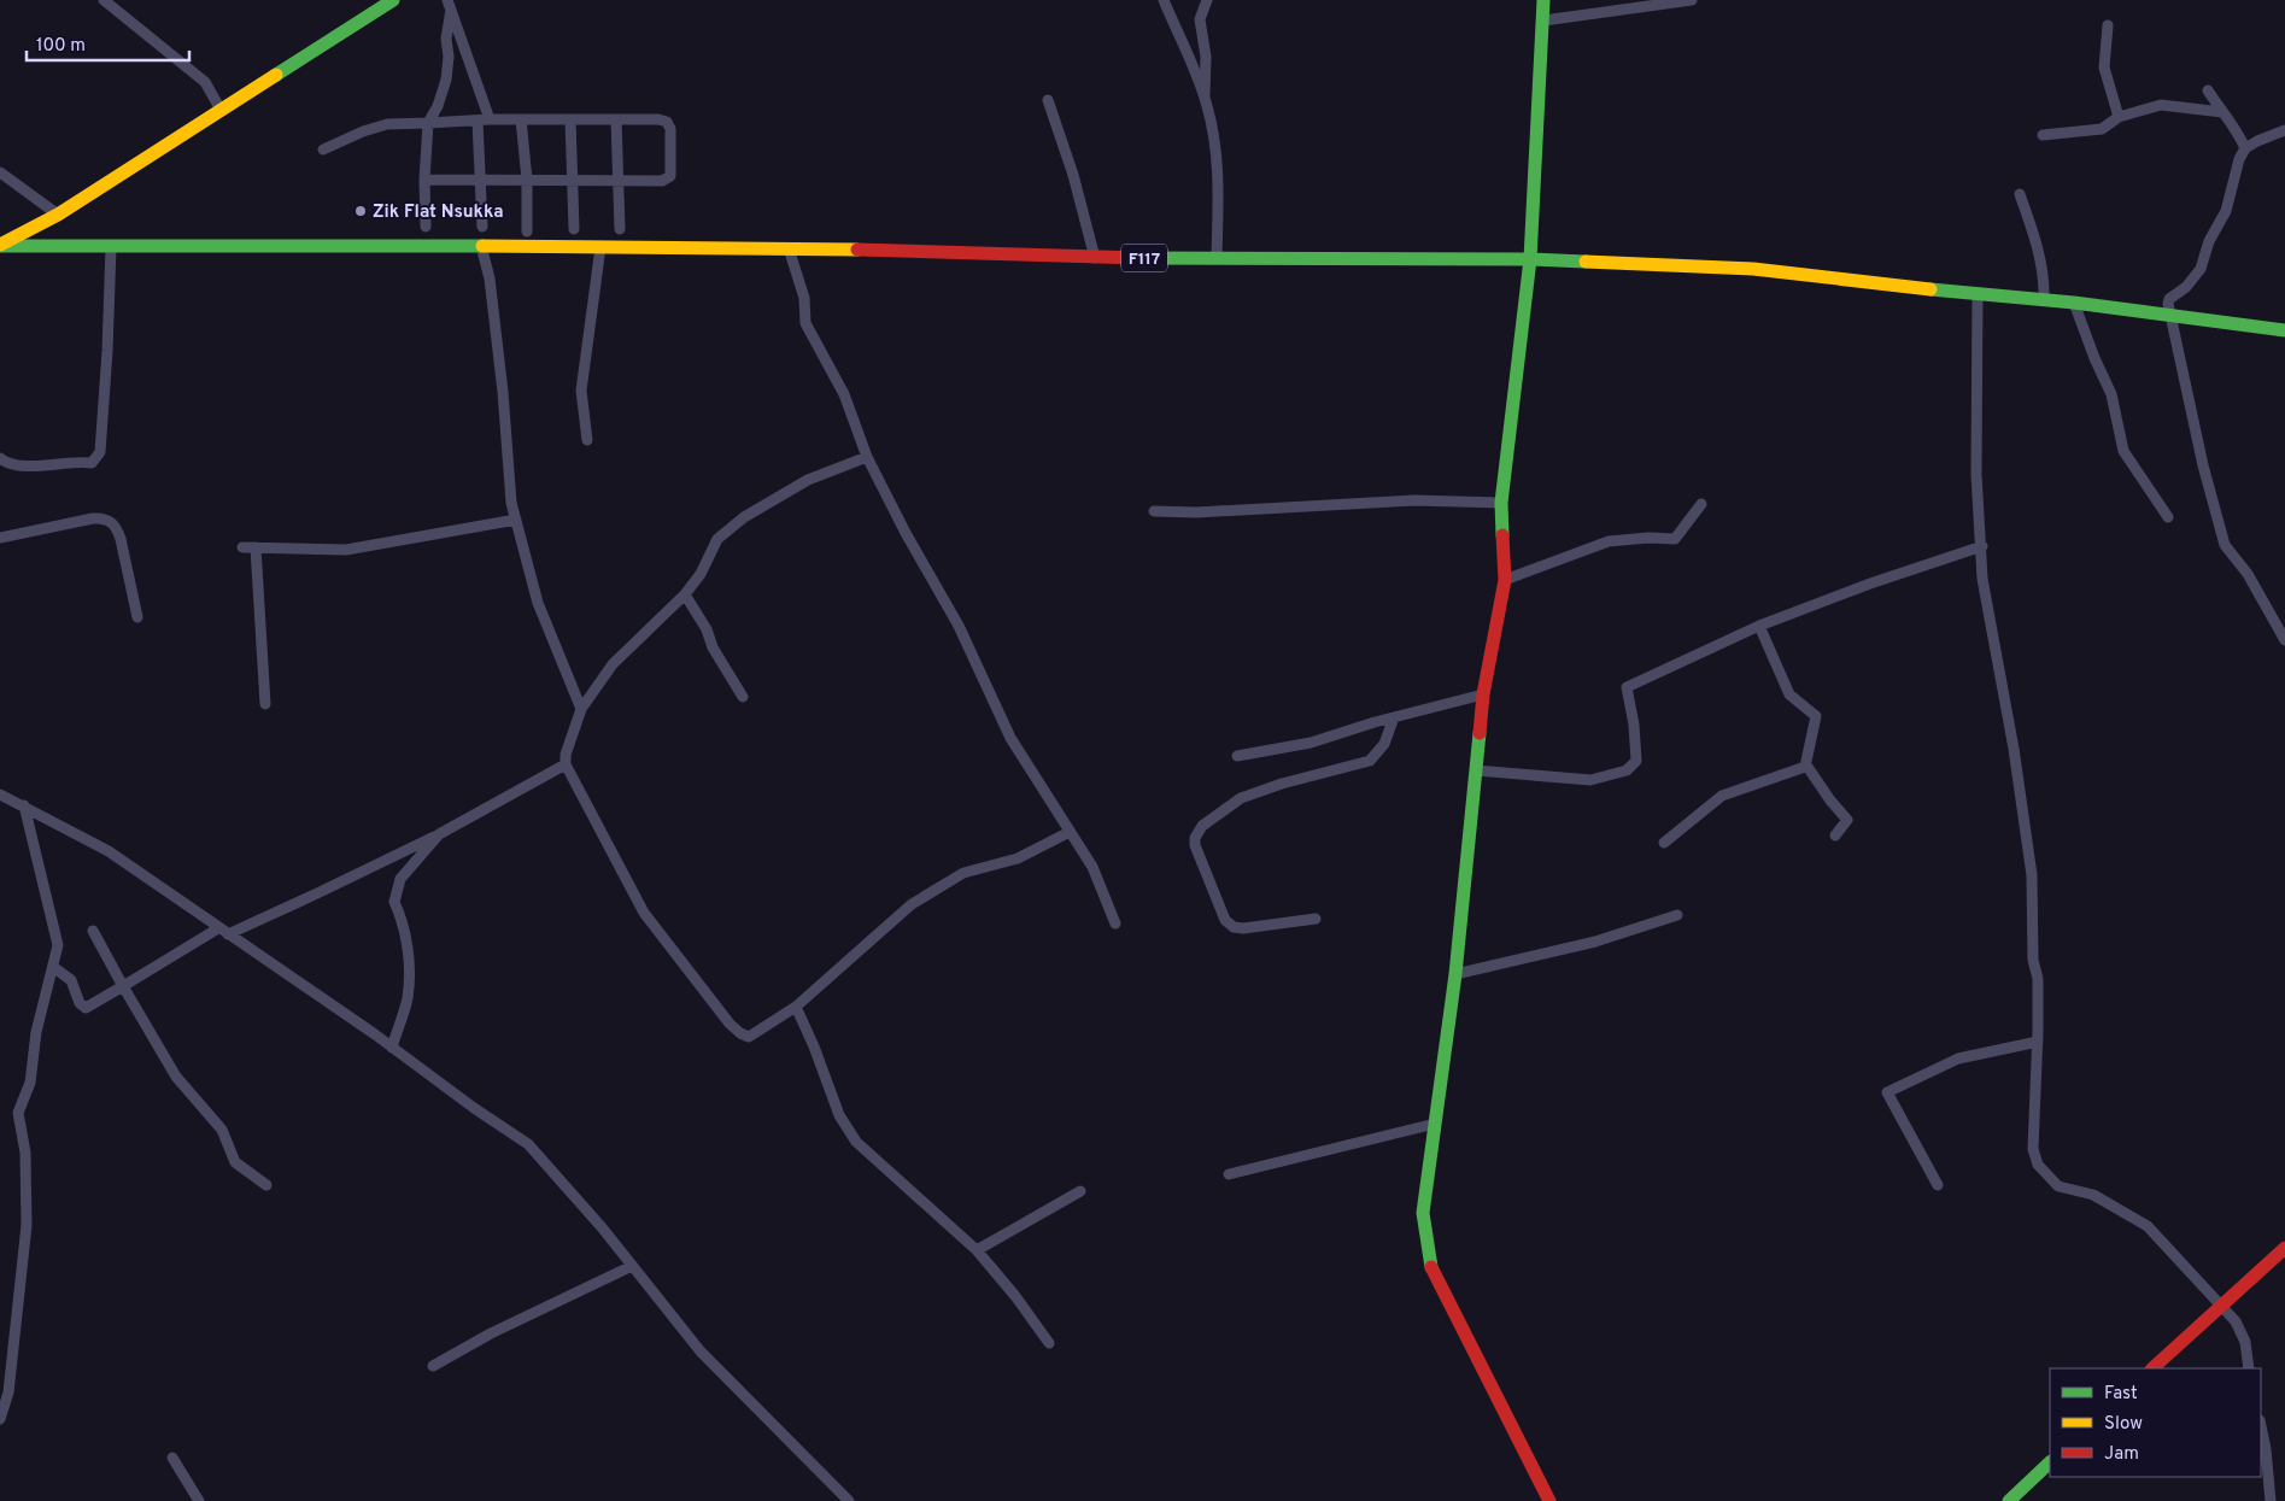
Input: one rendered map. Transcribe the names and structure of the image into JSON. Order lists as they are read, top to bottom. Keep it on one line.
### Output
{"streets":{"main road":["F117"]},"places":["Zik Flat Nsukka"],"legend":["Fast","Slow","Jam"],"scale_bar":"100 m"}
